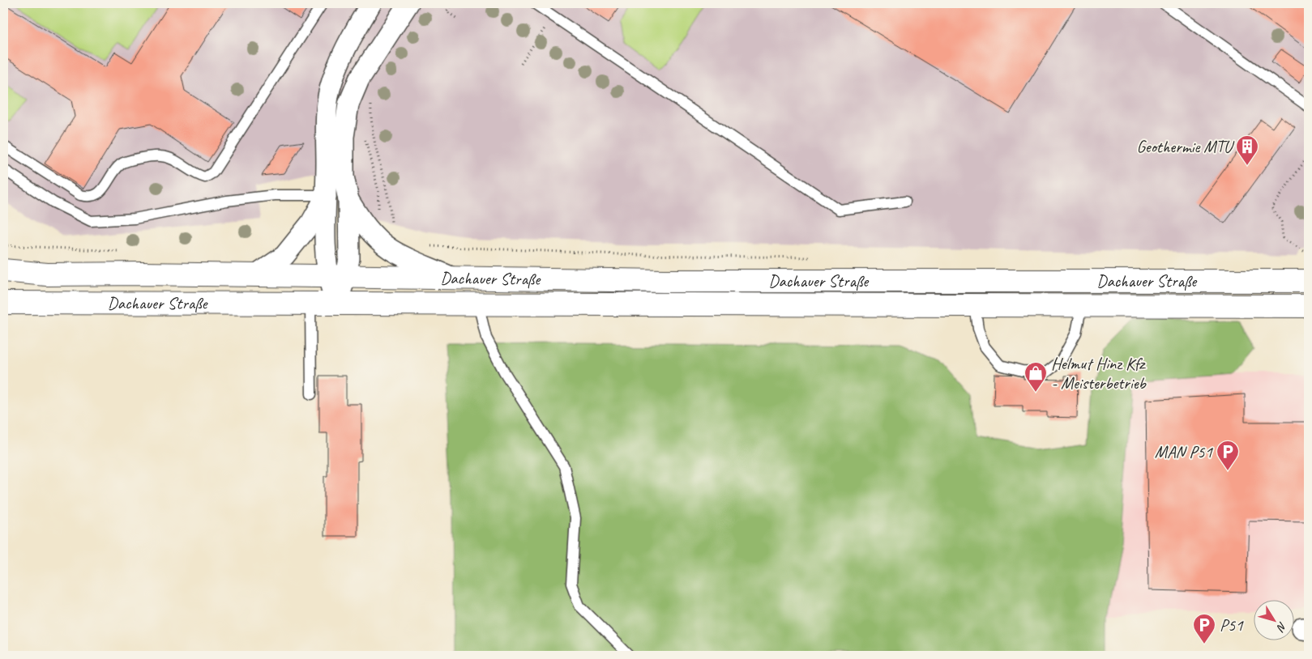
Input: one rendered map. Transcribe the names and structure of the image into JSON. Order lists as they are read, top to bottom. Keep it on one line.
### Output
{"streets":{"main road":["Dachauer Straße"]},"places":{"building":["Geothermie MTU"],"shop":["Helmut Hinz Kfz - Meisterbetrieb"],"parking":["MAN P51","P51"]},"north":"bottom right"}
